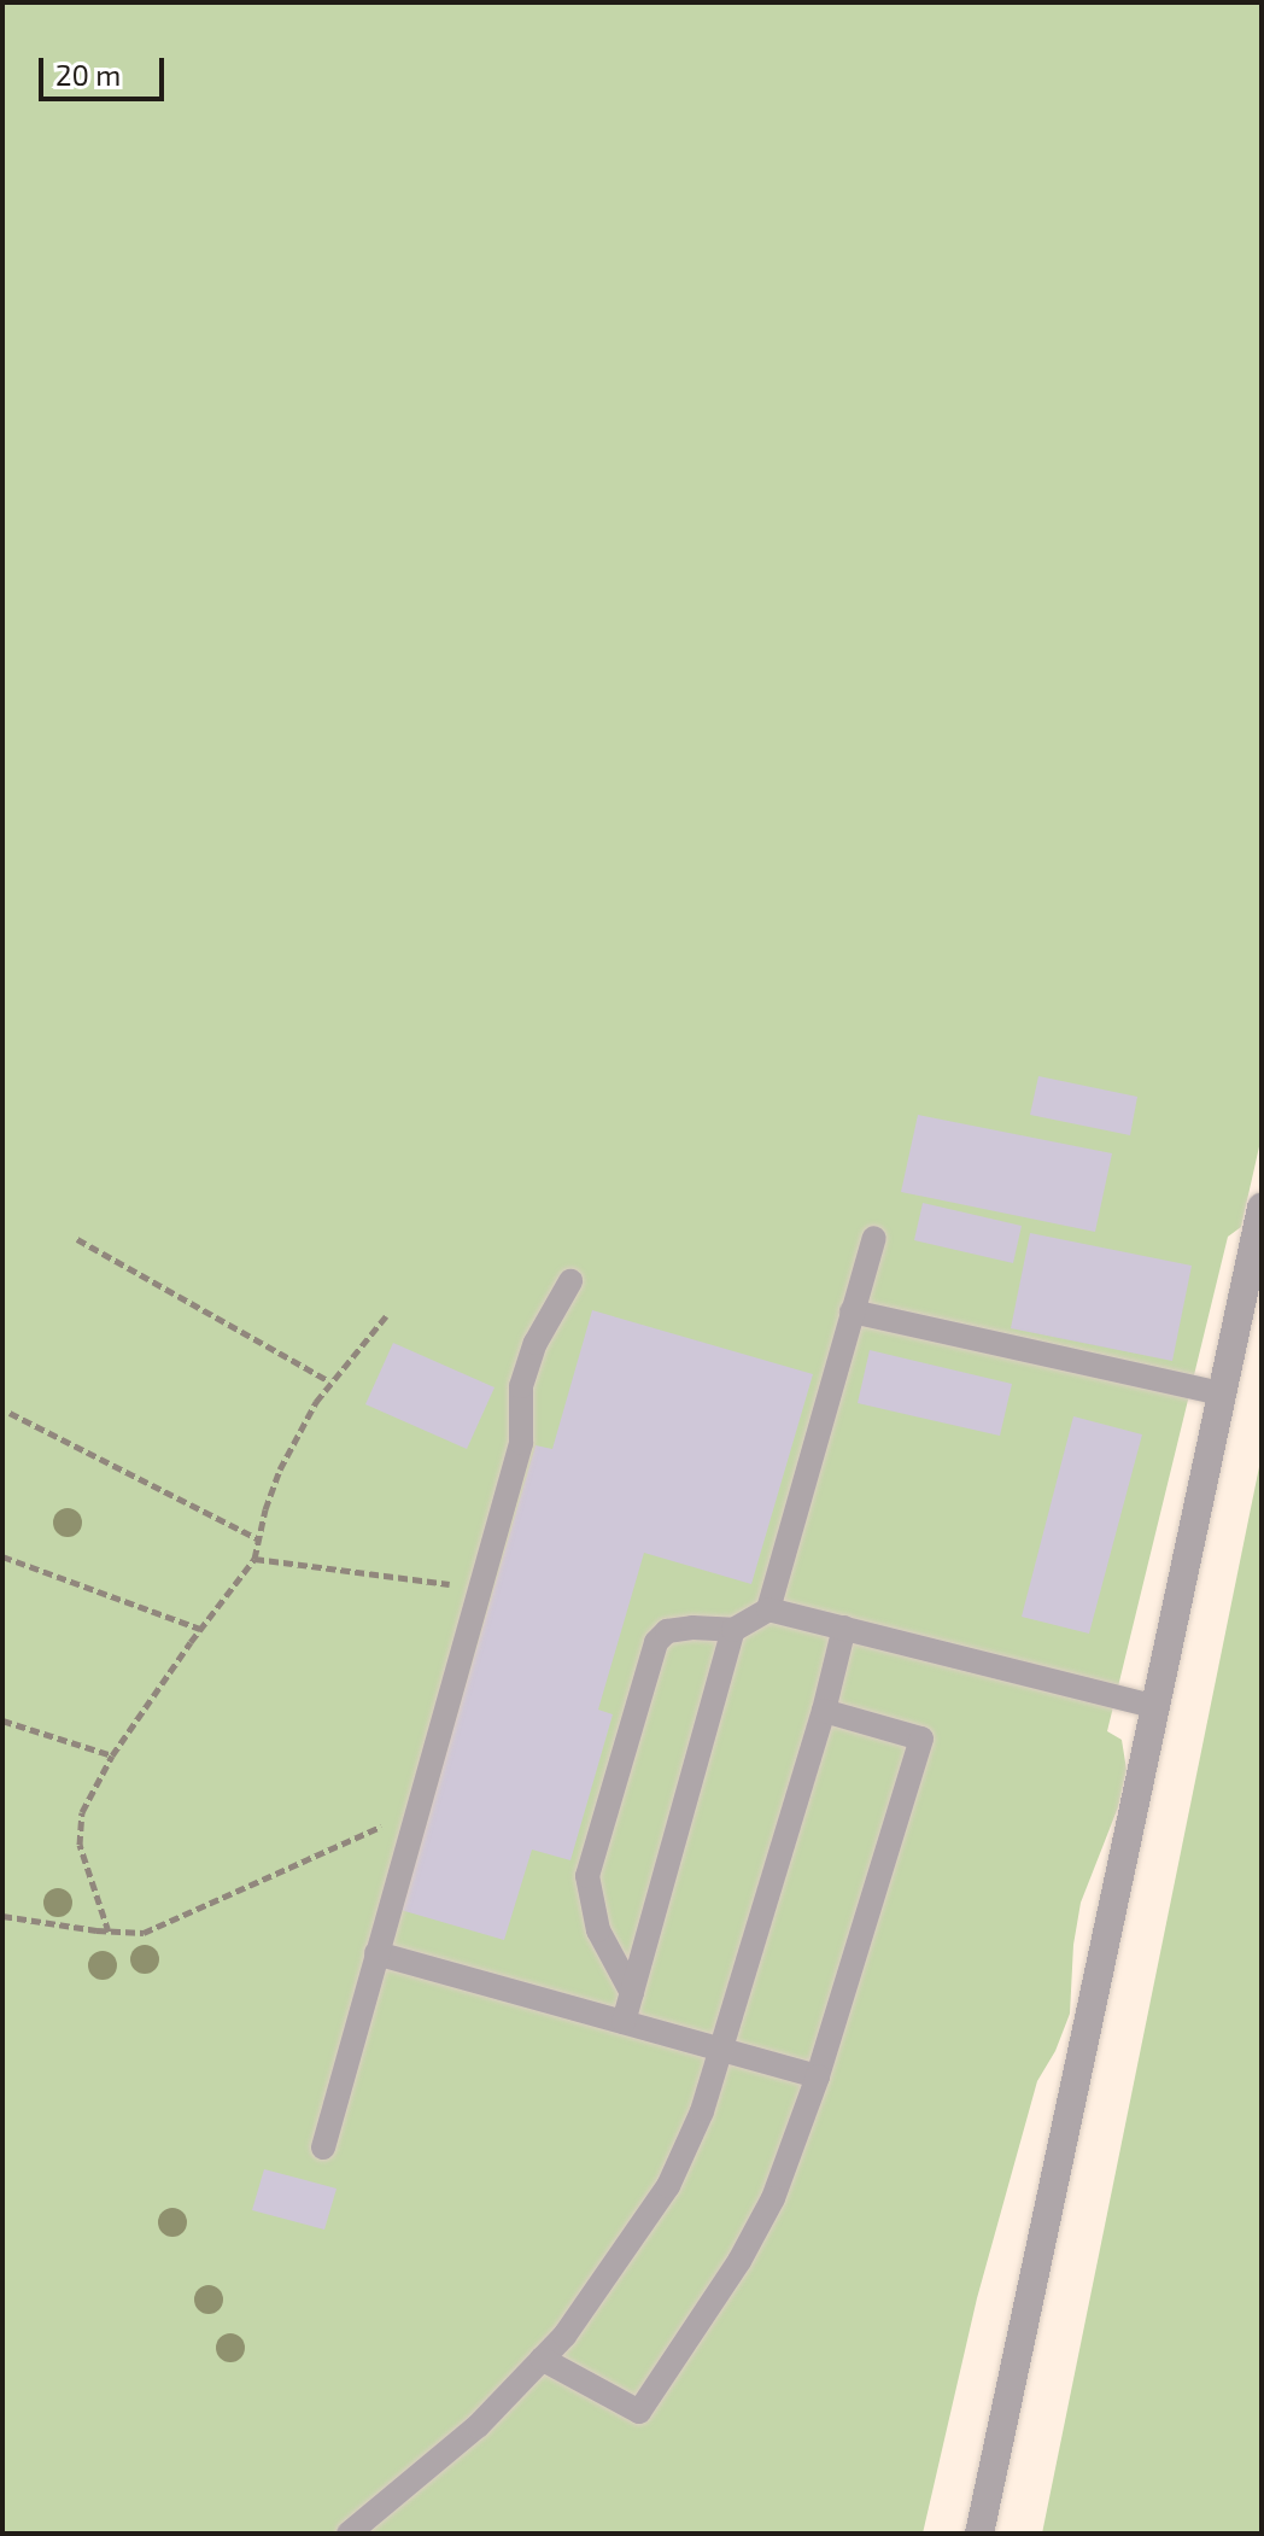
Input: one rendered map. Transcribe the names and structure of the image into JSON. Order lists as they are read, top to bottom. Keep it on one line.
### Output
{"scale_bar":"20 m"}
